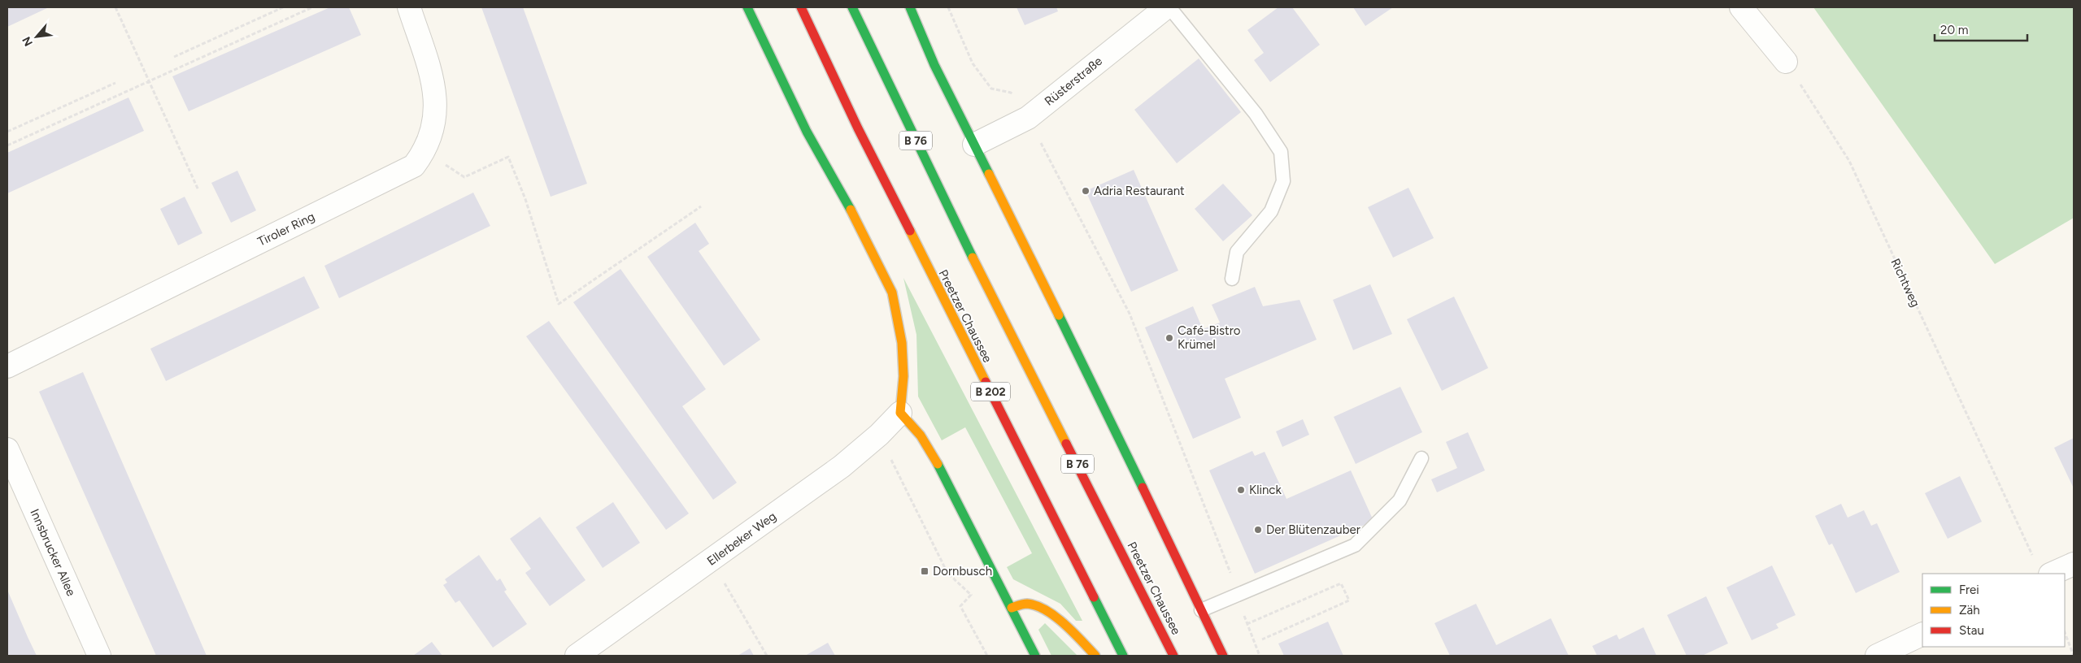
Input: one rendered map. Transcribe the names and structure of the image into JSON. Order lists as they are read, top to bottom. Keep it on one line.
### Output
{"streets":{"main road":["B 76","Preetzer Chaussee","B 202"],"street":["Rüsterstraße","Tiroler Ring","Ellerbeker Weg","Innsbrucker Allee"],"path":["Richtweg"]},"places":{"other":["Adria Restaurant","Café-Bistro Krümel","Klinck","Der Blütenzauber"],"transit":["Dornbusch"]},"legend":["Frei","Zäh","Stau"],"scale_bar":"20 m","north":"bottom left"}
